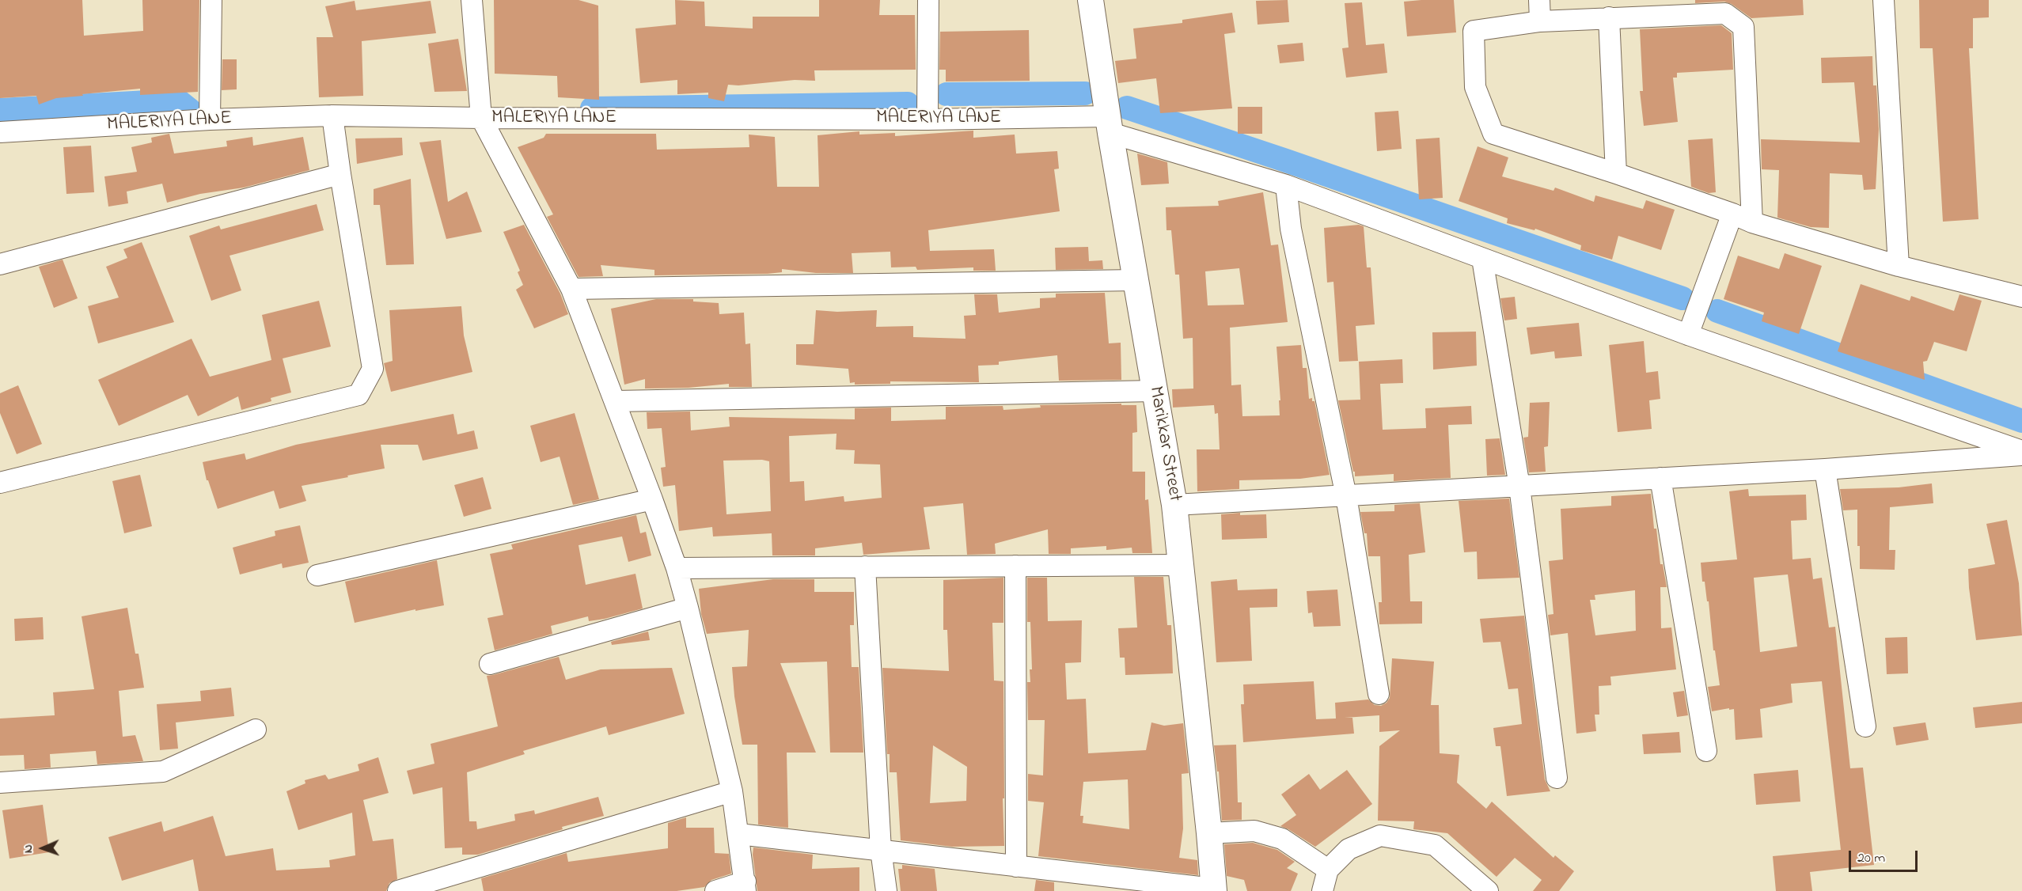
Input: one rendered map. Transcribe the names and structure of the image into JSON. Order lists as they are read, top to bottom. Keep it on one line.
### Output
{"streets":{"street":["MALERIYA LANE","Marikkar Street"]},"crossings":[["MALERIYA LANE","Marikkar Street"]],"scale_bar":"20 m","north":"left"}
